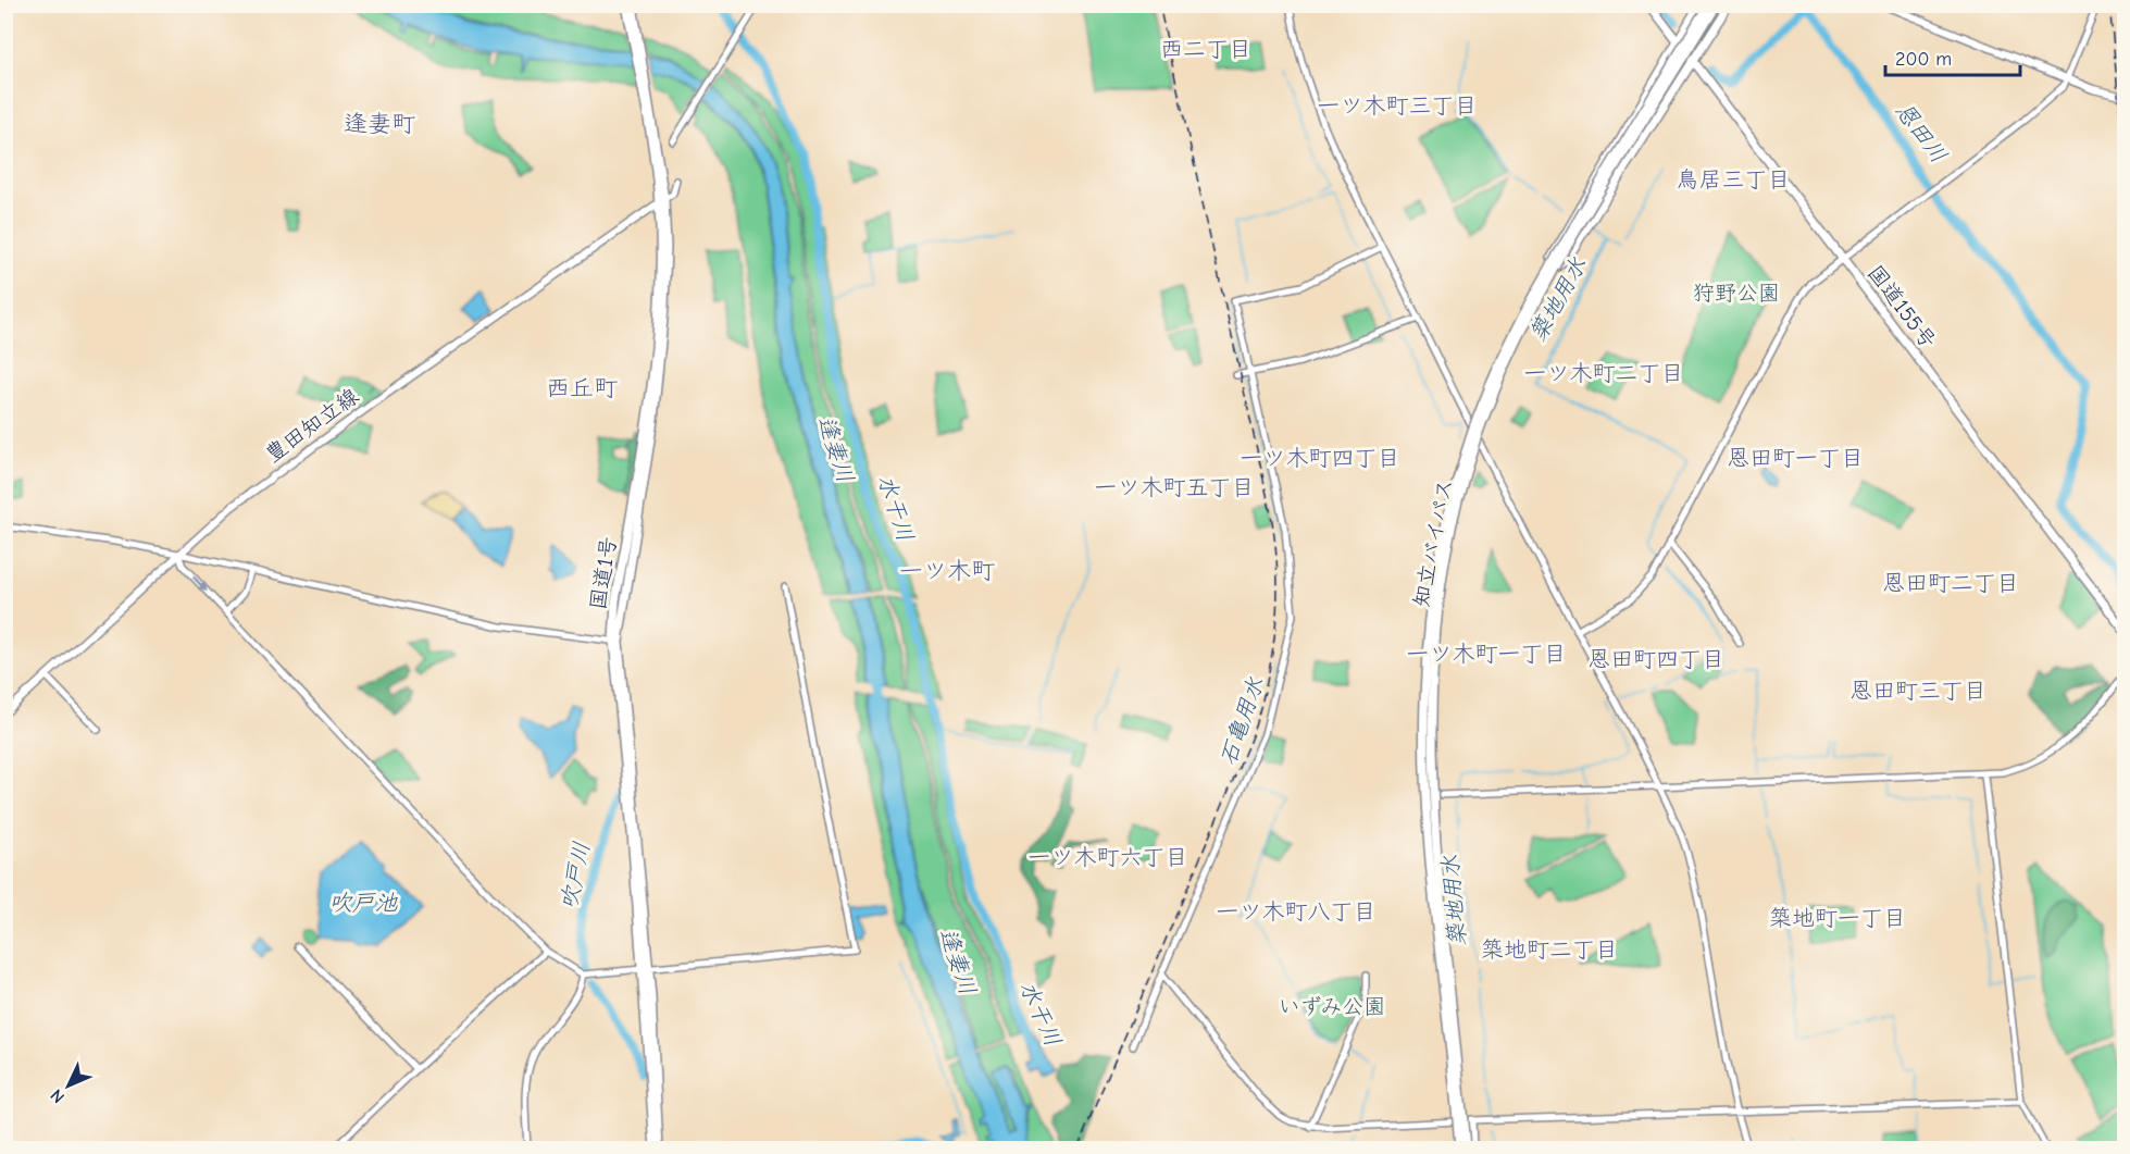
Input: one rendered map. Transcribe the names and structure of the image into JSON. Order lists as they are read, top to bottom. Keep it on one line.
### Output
{"streets":{"highway":["国道155号","知立バイパス","国道1号"],"main road":["豊田知立線"]},"crossings":[["豊田知立線","国道1号"]],"districts":["西二丁目","一ツ木町三丁目","逢妻町","鳥居三丁目","一ツ木町二丁目","西丘町","一ツ木町四丁目","恩田町一丁目","一ツ木町五丁目","一ツ木町","恩田町二丁目","一ツ木町一丁目","恩田町四丁目","恩田町三丁目","一ツ木町六丁目","一ツ木町八丁目","築地町一丁目","築地町二丁目"],"water":["恩田川","築地用水","逢妻川","水干川","石亀用水","吹戸川","吹戸池"],"parks":["狩野公園","いずみ公園"],"scale_bar":"200 m","north":"bottom left"}
